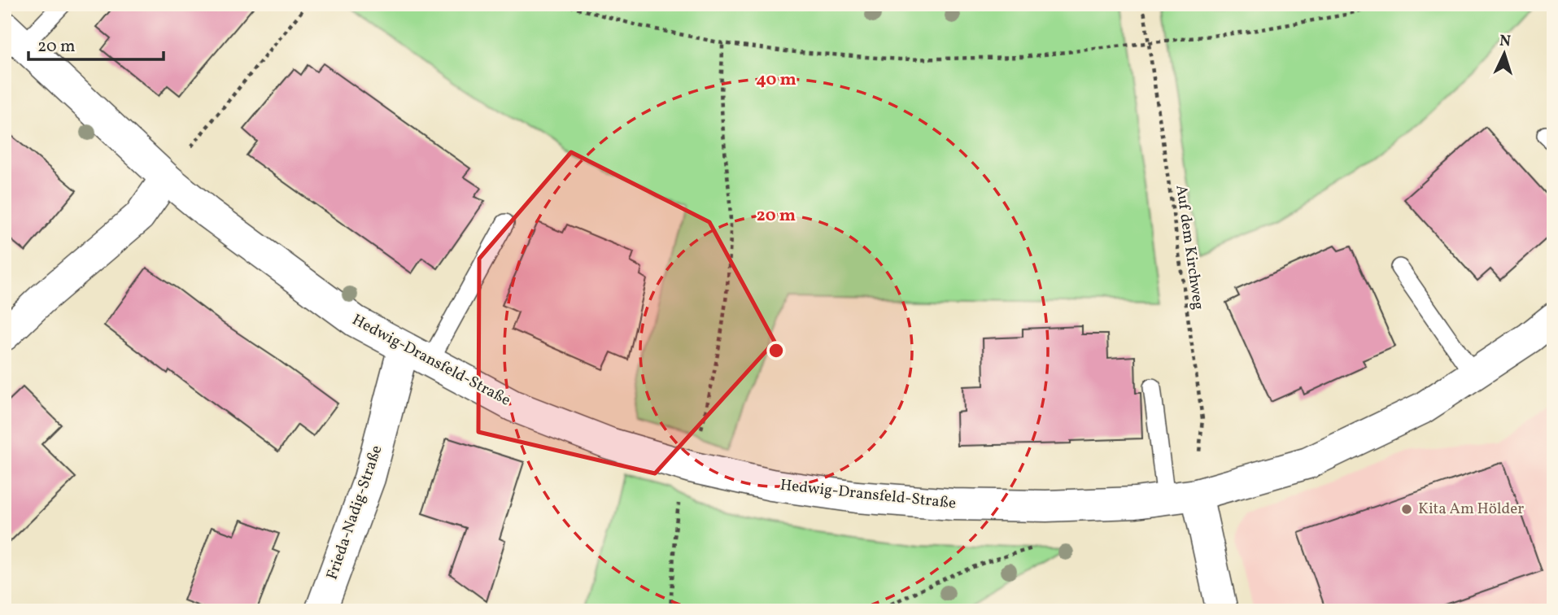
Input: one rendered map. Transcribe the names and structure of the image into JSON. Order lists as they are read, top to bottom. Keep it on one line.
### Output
{"streets":{"street":["Hedwig-Dransfeld-Straße","Frieda-Nadig-Straße"],"path":["Auf dem Kirchweg"]},"crossings":[["Auf dem Kirchweg","Hedwig-Dransfeld-Straße"],["Hedwig-Dransfeld-Straße","Frieda-Nadig-Straße"]],"places":["Kita Am Hölder"],"scale_bar":"20 m","north":"top","rings":["40 m","20 m"]}
